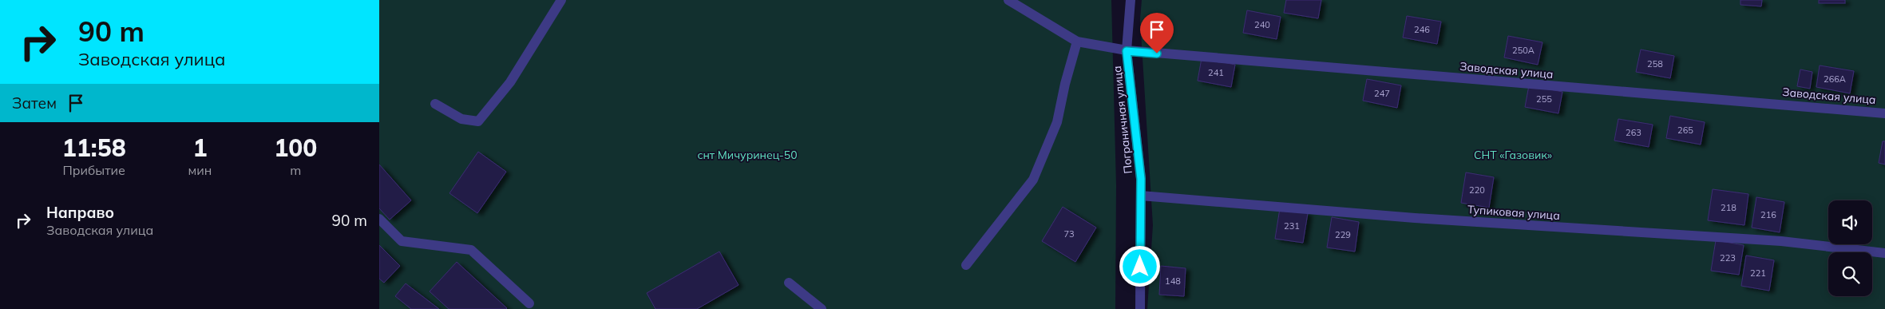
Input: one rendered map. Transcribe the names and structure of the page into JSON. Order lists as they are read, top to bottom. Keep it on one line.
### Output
{"streets":{"street":["Заводская улица","Пограничная улица","Тупиковая улица"]},"crossings":[["Заводская улица","Пограничная улица"],["Пограничная улица","Тупиковая улица"]],"parks":["снт Мичуринец-50","СНТ «Газовик»"],"house_numbers":["240","246","250А","258","241","266А","247","255","265","263","220","218","216","231","73","229","223","221","148"],"page":{"turn":["90 m","Заводская улица"],"then":"Затем","eta":["11:58","Прибытие","1","мин","100","m"],"list":[{"name":"Направо","note":"Заводская улица","value":"90 m"}]}}
